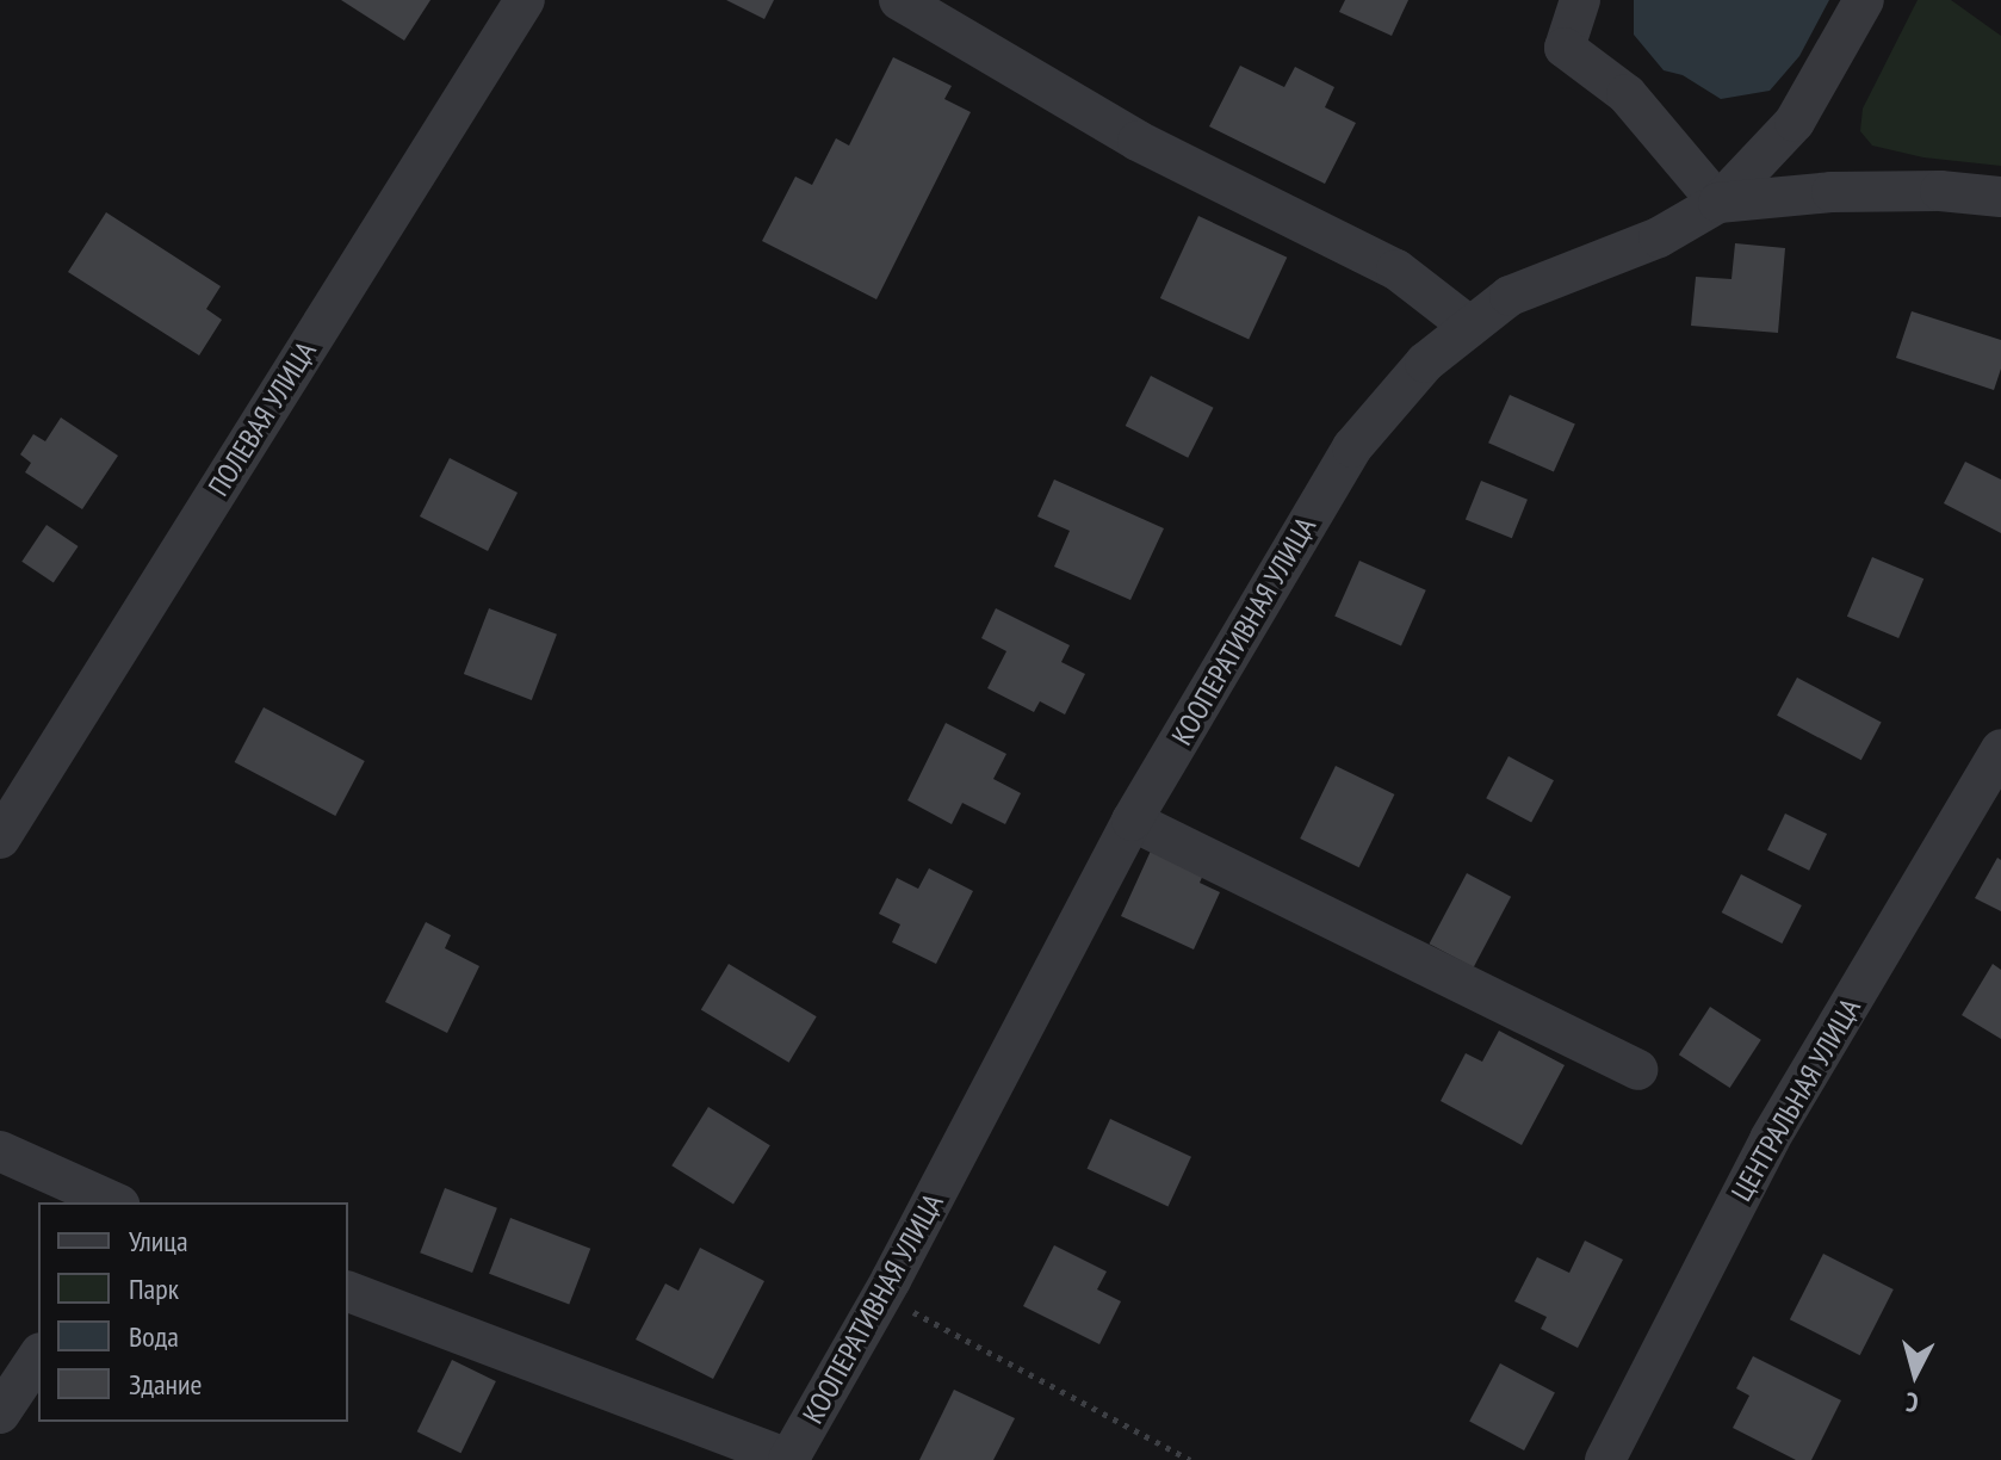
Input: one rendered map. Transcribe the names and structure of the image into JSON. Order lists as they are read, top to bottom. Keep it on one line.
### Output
{"streets":{"street":["ПОЛЕВАЯ УЛИЦА","КООПЕРАТИВНАЯ УЛИЦА","ЦЕНТРАЛЬНАЯ УЛИЦА"]},"legend":["Улица","Парк","Вода","Здание"],"north":"bottom"}
